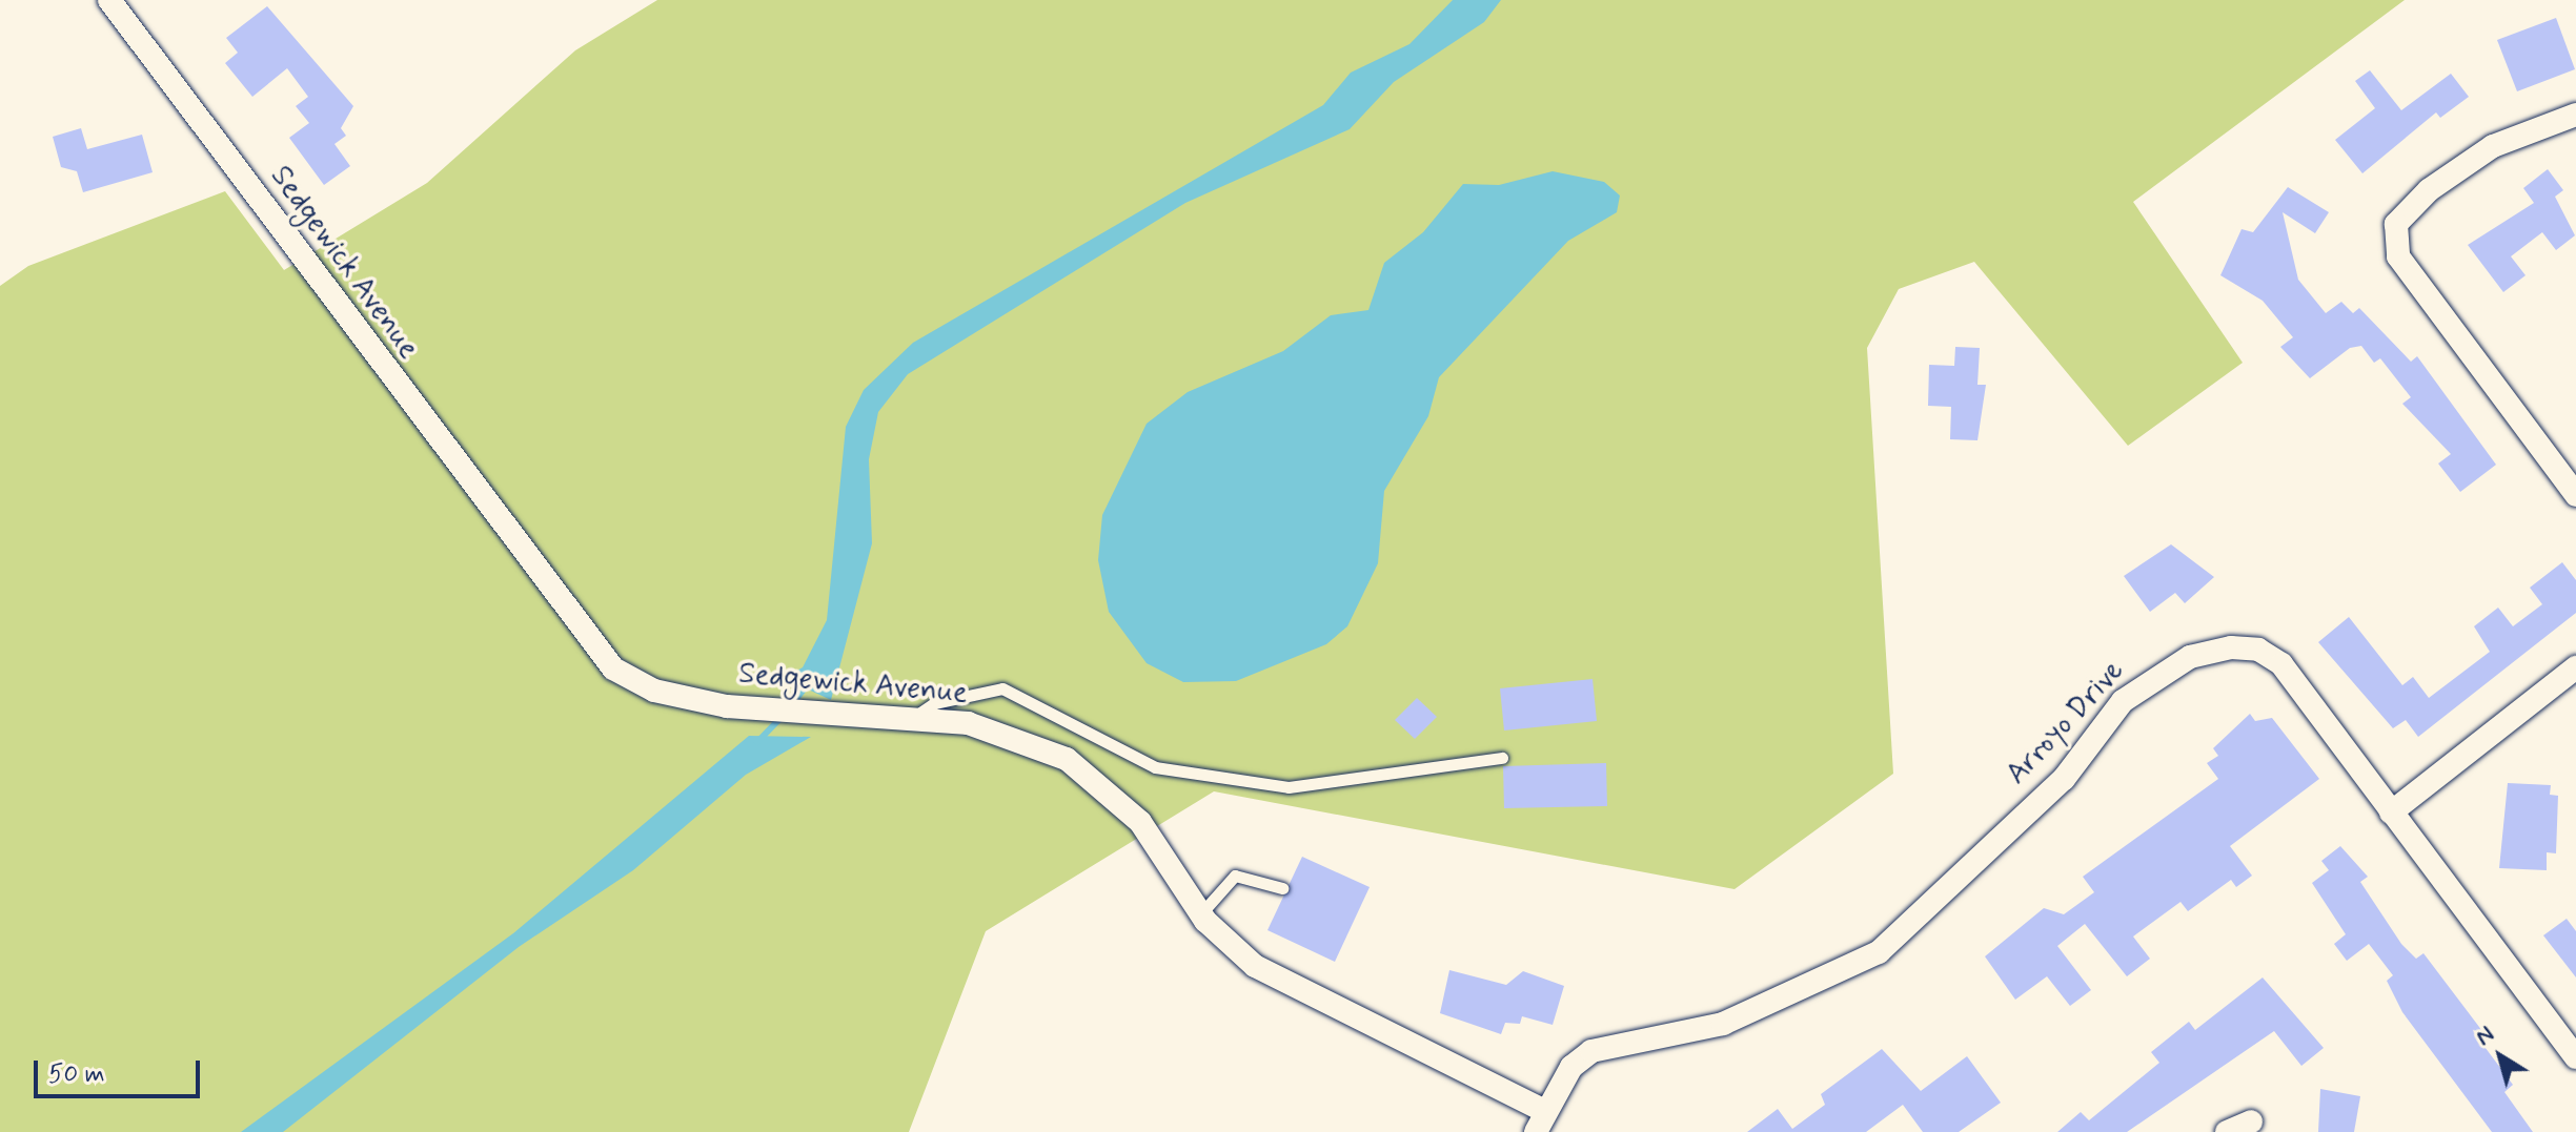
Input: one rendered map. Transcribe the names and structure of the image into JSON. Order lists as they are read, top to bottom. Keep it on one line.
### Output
{"streets":{"street":["Sedgewick Avenue","Arroyo Drive"]},"crossings":[["Sedgewick Avenue","Arroyo Drive"]],"scale_bar":"50 m","north":"top left"}
